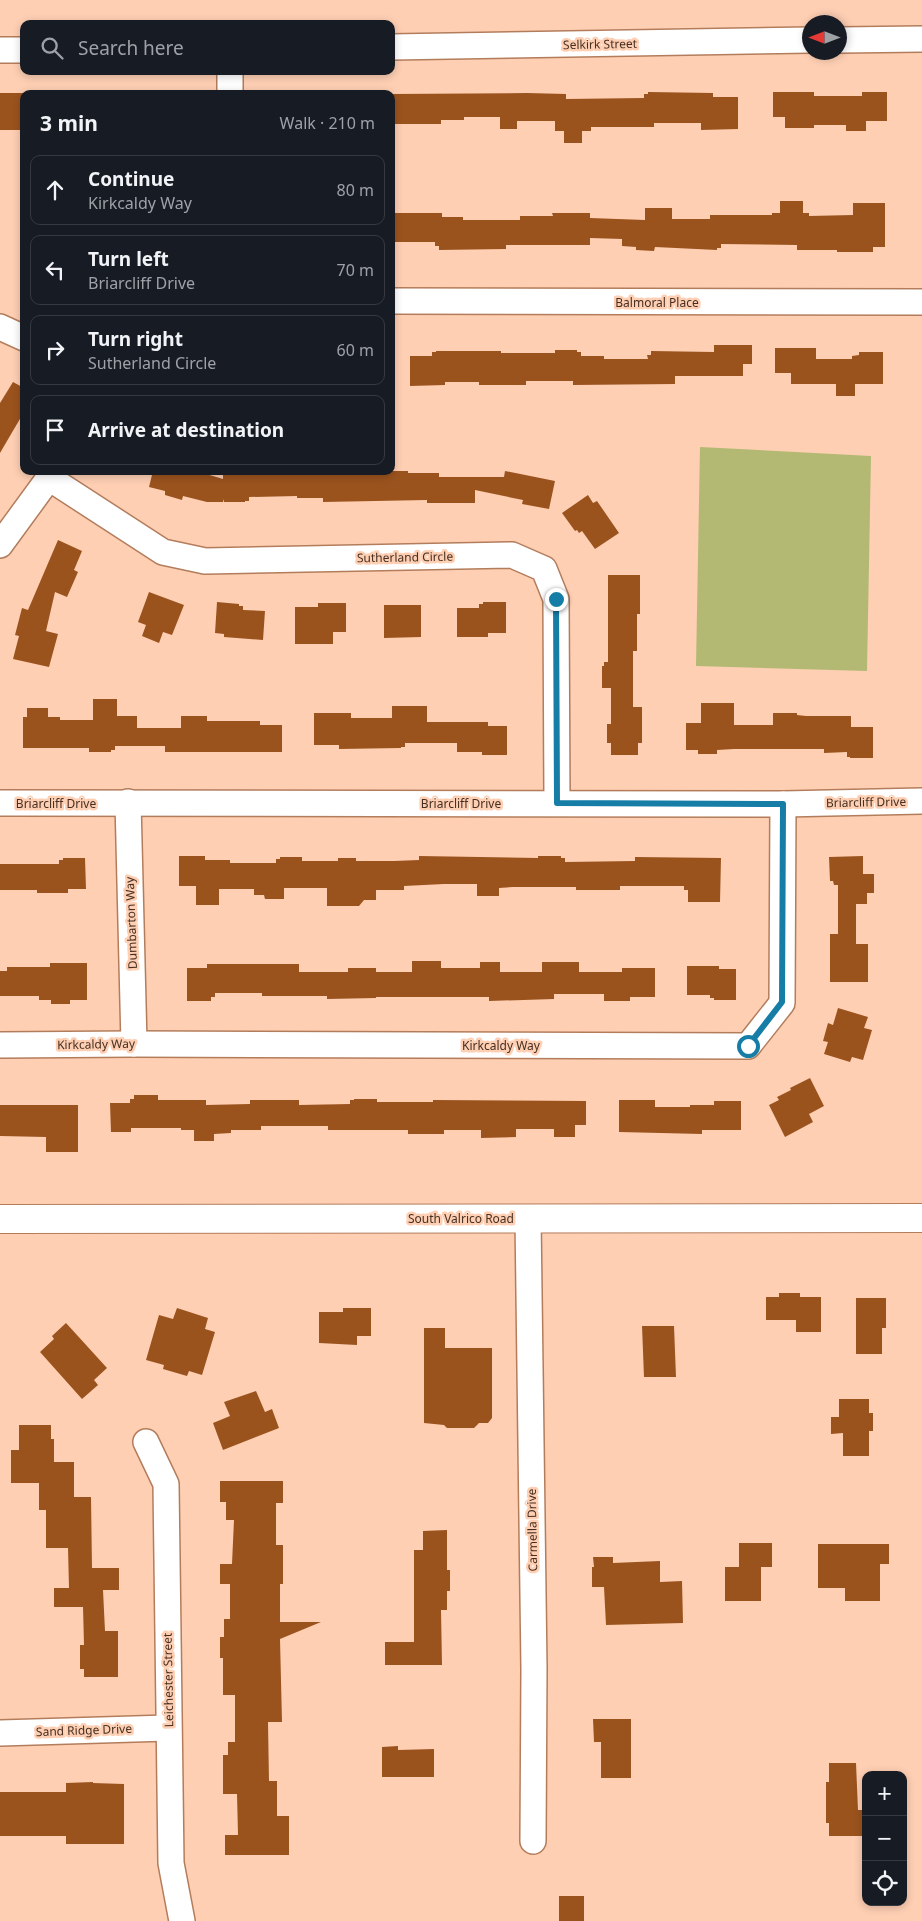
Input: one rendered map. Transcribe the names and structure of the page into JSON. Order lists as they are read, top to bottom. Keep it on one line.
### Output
{"streets":{"street":["Selkirk Street","Balmoral Place","Sutherland Circle","Briarcliff Drive","Dumbarton Way","Kirkcaldy Way","South Valrico Road","Carmella Drive","Leichester Street","Sand Ridge Drive"]},"crossings":[["Sutherland Circle","Briarcliff Drive"],["Briarcliff Drive","Dumbarton Way"],["Briarcliff Drive","Kirkcaldy Way"],["Dumbarton Way","Kirkcaldy Way"],["South Valrico Road","Carmella Drive"],["Leichester Street","Sand Ridge Drive"]],"north":"left","page":{"search":"Search here","heading":["3 min","Walk · 210 m"],"list":[["Continue","Kirkcaldy Way","80 m"],["Turn left","Briarcliff Drive","70 m"],["Turn right","Sutherland Circle","60 m"],"Arrive at destination"],"map_buttons":["+","−"]}}
